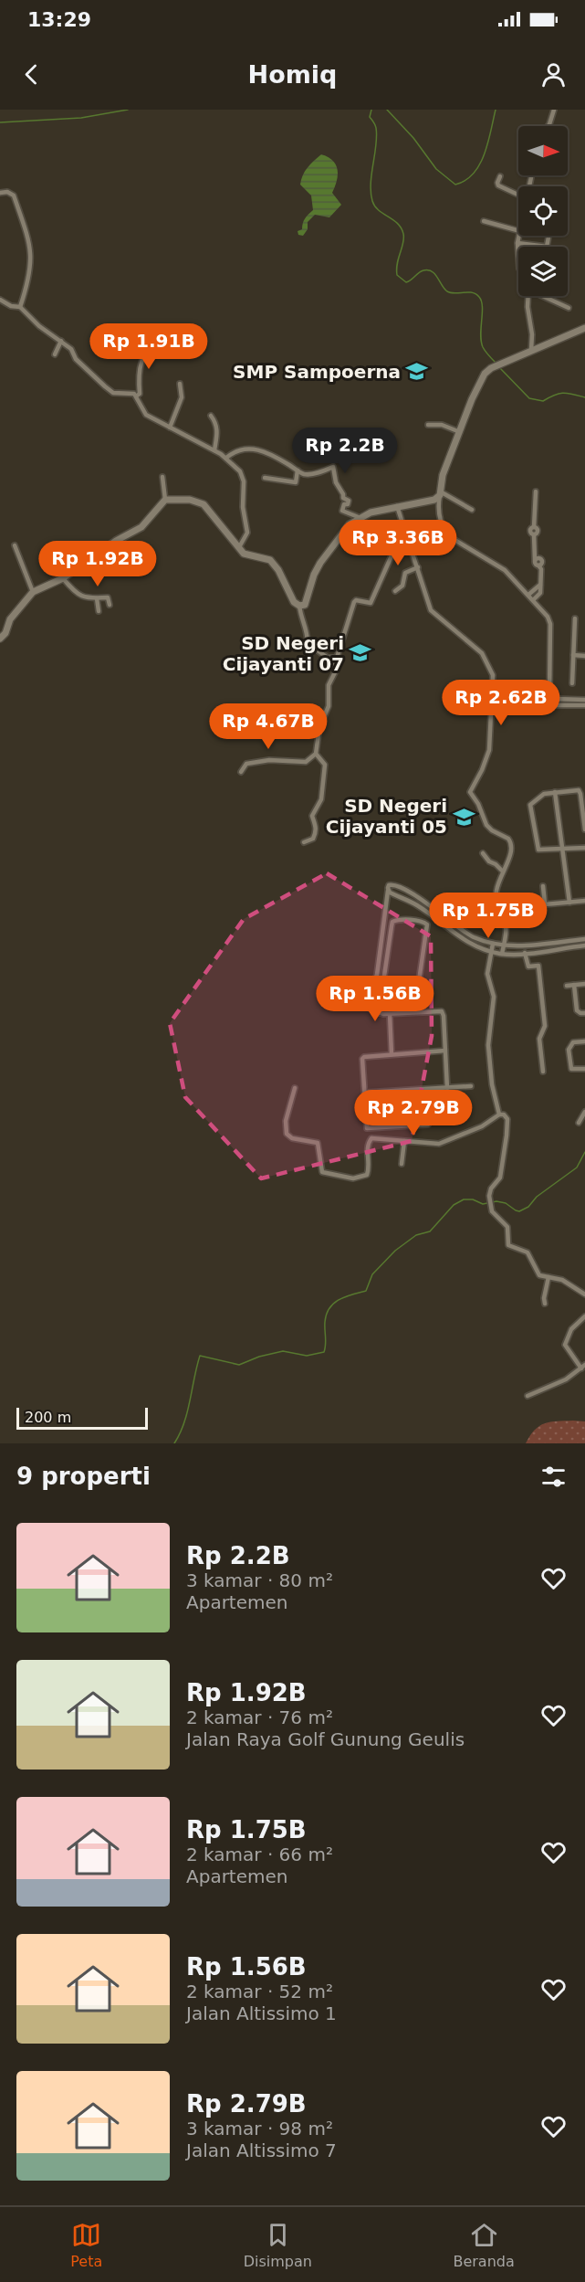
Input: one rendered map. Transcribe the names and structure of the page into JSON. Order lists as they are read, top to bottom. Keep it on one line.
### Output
{"places":{"school or university":["SMP Sampoerna","SD Negeri Cijayanti 07","SD Negeri Cijayanti 05"]},"scale_bar":"200 m","north":"right","page":{"status":"13:29","header":"Homiq","price":["Rp 1.91B","Rp 2.2B","Rp 3.36B","Rp 1.92B","Rp 2.62B","Rp 4.67B","Rp 1.75B","Rp 1.56B","Rp 2.79B"],"scale":"200 m","heading":"9 properti","list":[{"name":"Rp 2.2B","note":"3 kamar · 80 m² · Apartemen"},{"name":"Rp 1.92B","note":"2 kamar · 76 m² · Jalan Raya Golf Gunung Geulis"},{"name":"Rp 1.75B","note":"2 kamar · 66 m² · Apartemen"},{"name":"Rp 1.56B","note":"2 kamar · 52 m² · Jalan Altissimo 1"},{"name":"Rp 2.79B","note":"3 kamar · 98 m² · Jalan Altissimo 7"}],"tabs":["Peta","Disimpan","Beranda"]}}
